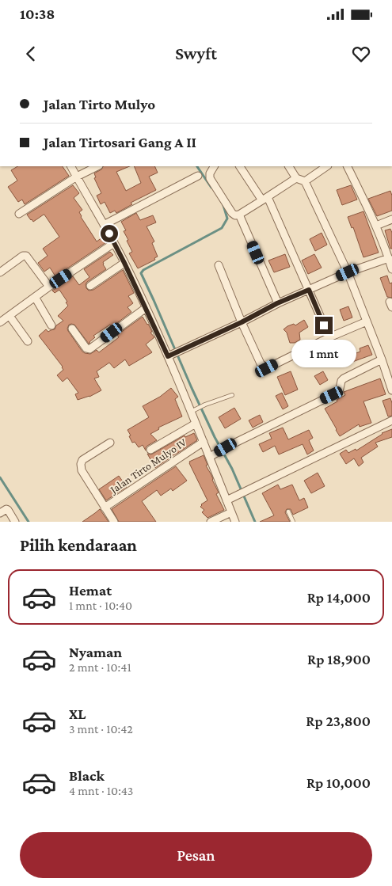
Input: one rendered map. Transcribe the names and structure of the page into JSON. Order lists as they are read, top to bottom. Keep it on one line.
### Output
{"streets":{"street":["Jalan Tirto Mulyo IV"]},"page":{"status":"10:38","header":"Swyft","banner":["Jalan Tirto Mulyo","Jalan Tirtosari Gang A II"],"bubble":"1 mnt","heading":"Pilih kendaraan","list":[{"name":"Hemat","note":"1 mnt · 10:40","value":"Rp 14,000"},{"name":"Nyaman","note":"2 mnt · 10:41","value":"Rp 18,900"},{"name":"XL","note":"3 mnt · 10:42","value":"Rp 23,800"},{"name":"Black","note":"4 mnt · 10:43","value":"Rp 10,000"}],"buttons":"Pesan"}}
